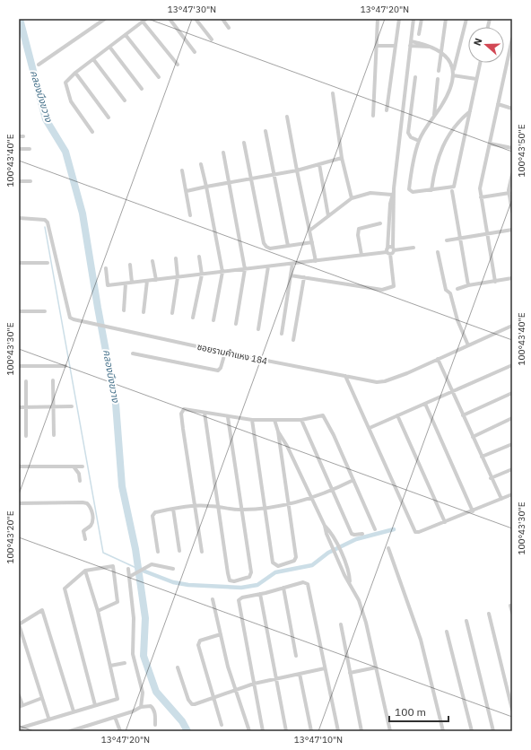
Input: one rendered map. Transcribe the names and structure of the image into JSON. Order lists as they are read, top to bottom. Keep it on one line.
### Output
{"streets":{"street":["ซอยรามคำแหง 184"]},"water":["คลองบึงขวาง"],"scale_bar":"100 m","north":"left","coordinates":["13°47'30\"N","13°47'20\"N","100°43'50\"E","100°43'40\"E","100°43'30\"E","100°43'20\"E","13°47'10\"N"]}
